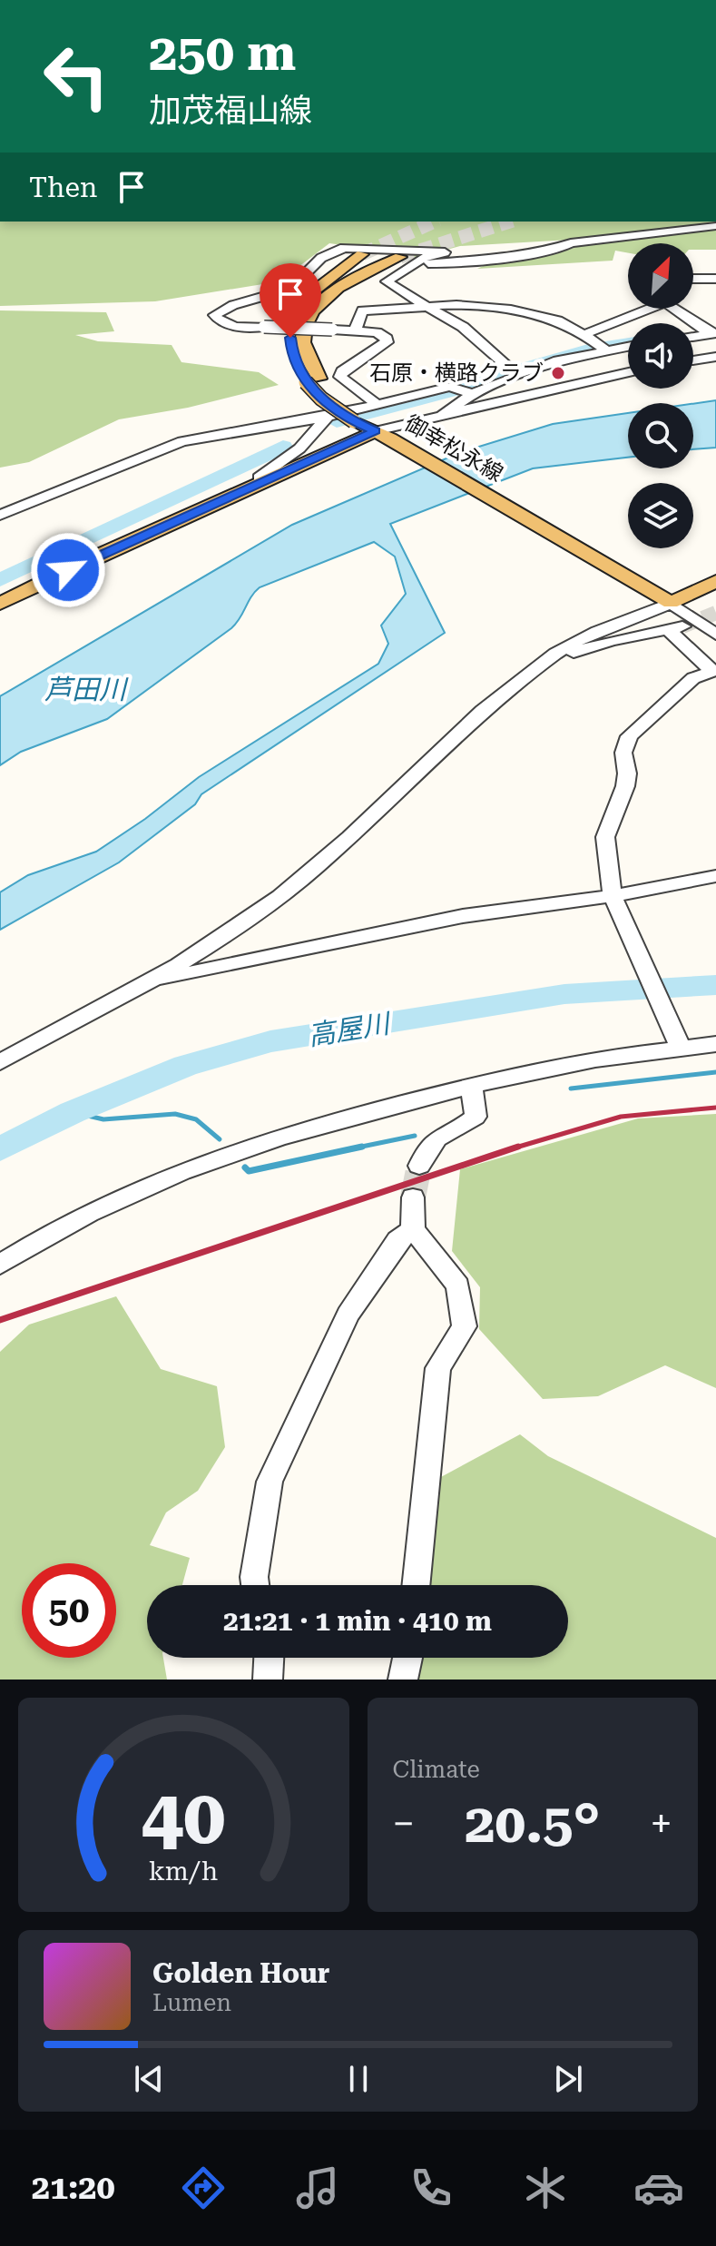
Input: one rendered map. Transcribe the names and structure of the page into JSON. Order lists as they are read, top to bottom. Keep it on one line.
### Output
{"streets":{"main road":["御幸松永線"]},"water":["芦田川","高屋川"],"places":["石原・横路クラブ"],"north":"top right","page":{"turn":["250 m","加茂福山線"],"then":"Then","limit":"50","trip":"21:21 · 1 min · 410 m","tile":"Climate","heat":["−","20.5°","+"],"song":["Golden Hour","Lumen"],"tabs":"21:20","gauge":["40","km/h"]}}
